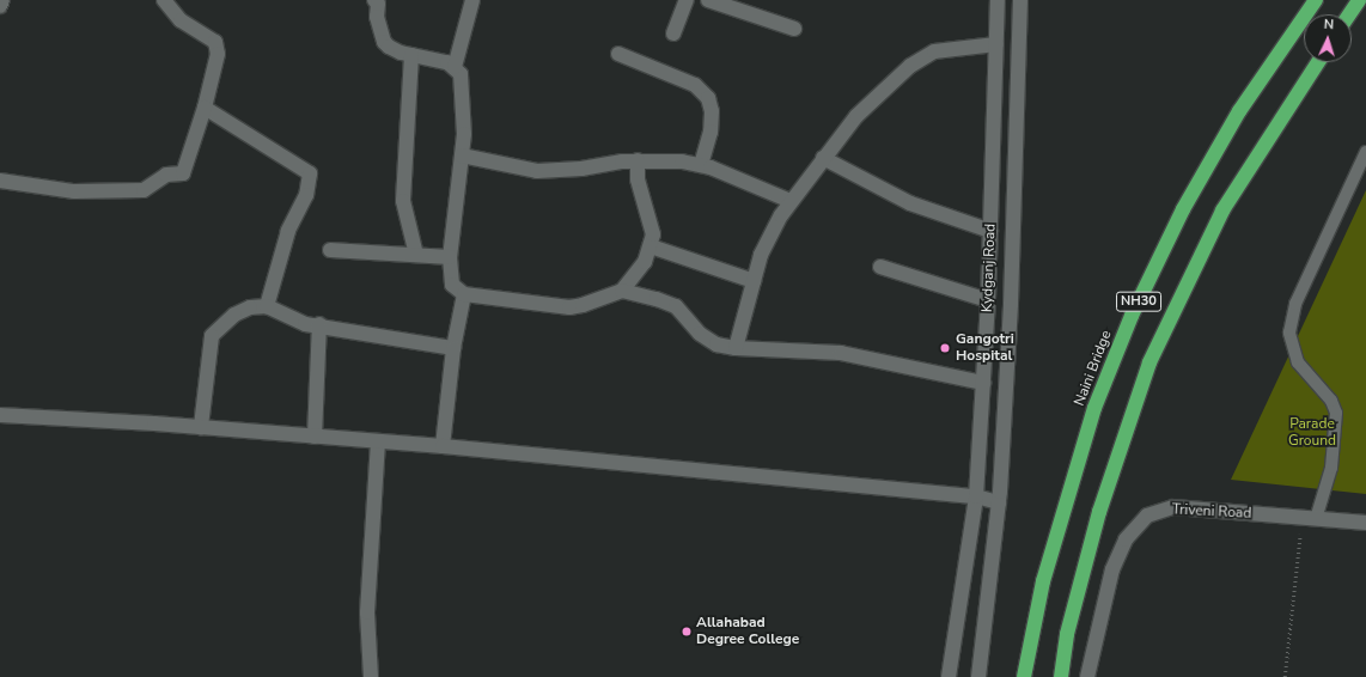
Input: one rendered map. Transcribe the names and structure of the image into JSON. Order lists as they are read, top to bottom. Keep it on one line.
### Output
{"streets":{"highway":["NH30","Naini Bridge"],"street":["Kydganj Road","Triveni Road"]},"parks":["Parade Ground"],"places":["Gangotri Hospital","Allahabad Degree College"],"north":"top"}
